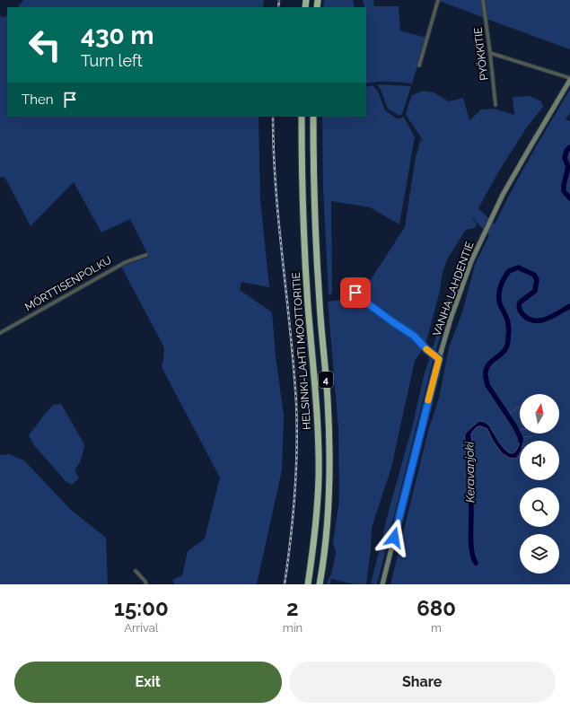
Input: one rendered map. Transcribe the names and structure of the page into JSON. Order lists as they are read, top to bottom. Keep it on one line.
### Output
{"streets":{"highway":["HELSINKI-LAHTI MOOTTORITIE","4"],"main road":["VANHA LAHDENTIE"],"street":["PYÖKKITIE","MÖRTTISENPOLKU"]},"water":["Keravanjoki"],"north":"top","page":{"turn":["430 m","Turn left"],"then":"Then","eta":["15:00","Arrival","2","min","680","m"],"buttons":["Exit","Share"]}}
